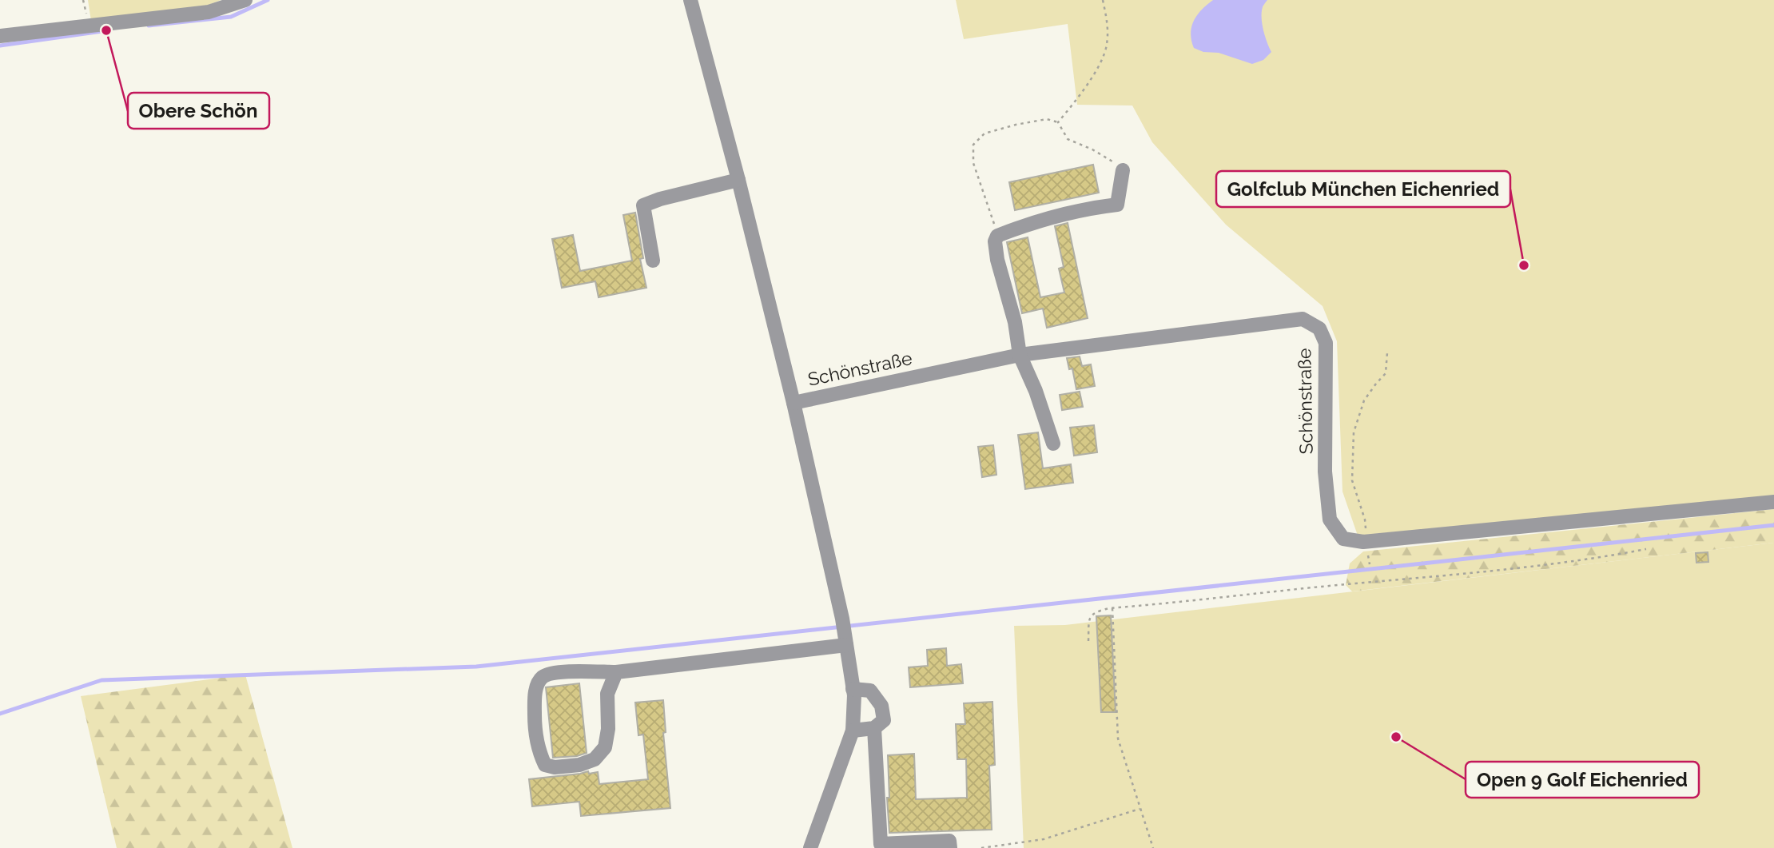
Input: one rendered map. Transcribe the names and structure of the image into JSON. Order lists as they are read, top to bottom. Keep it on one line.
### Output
{"streets":{"street":["Schönstraße"]},"places":["Obere Schön","Golfclub München Eichenried","Open 9 Golf Eichenried"]}
